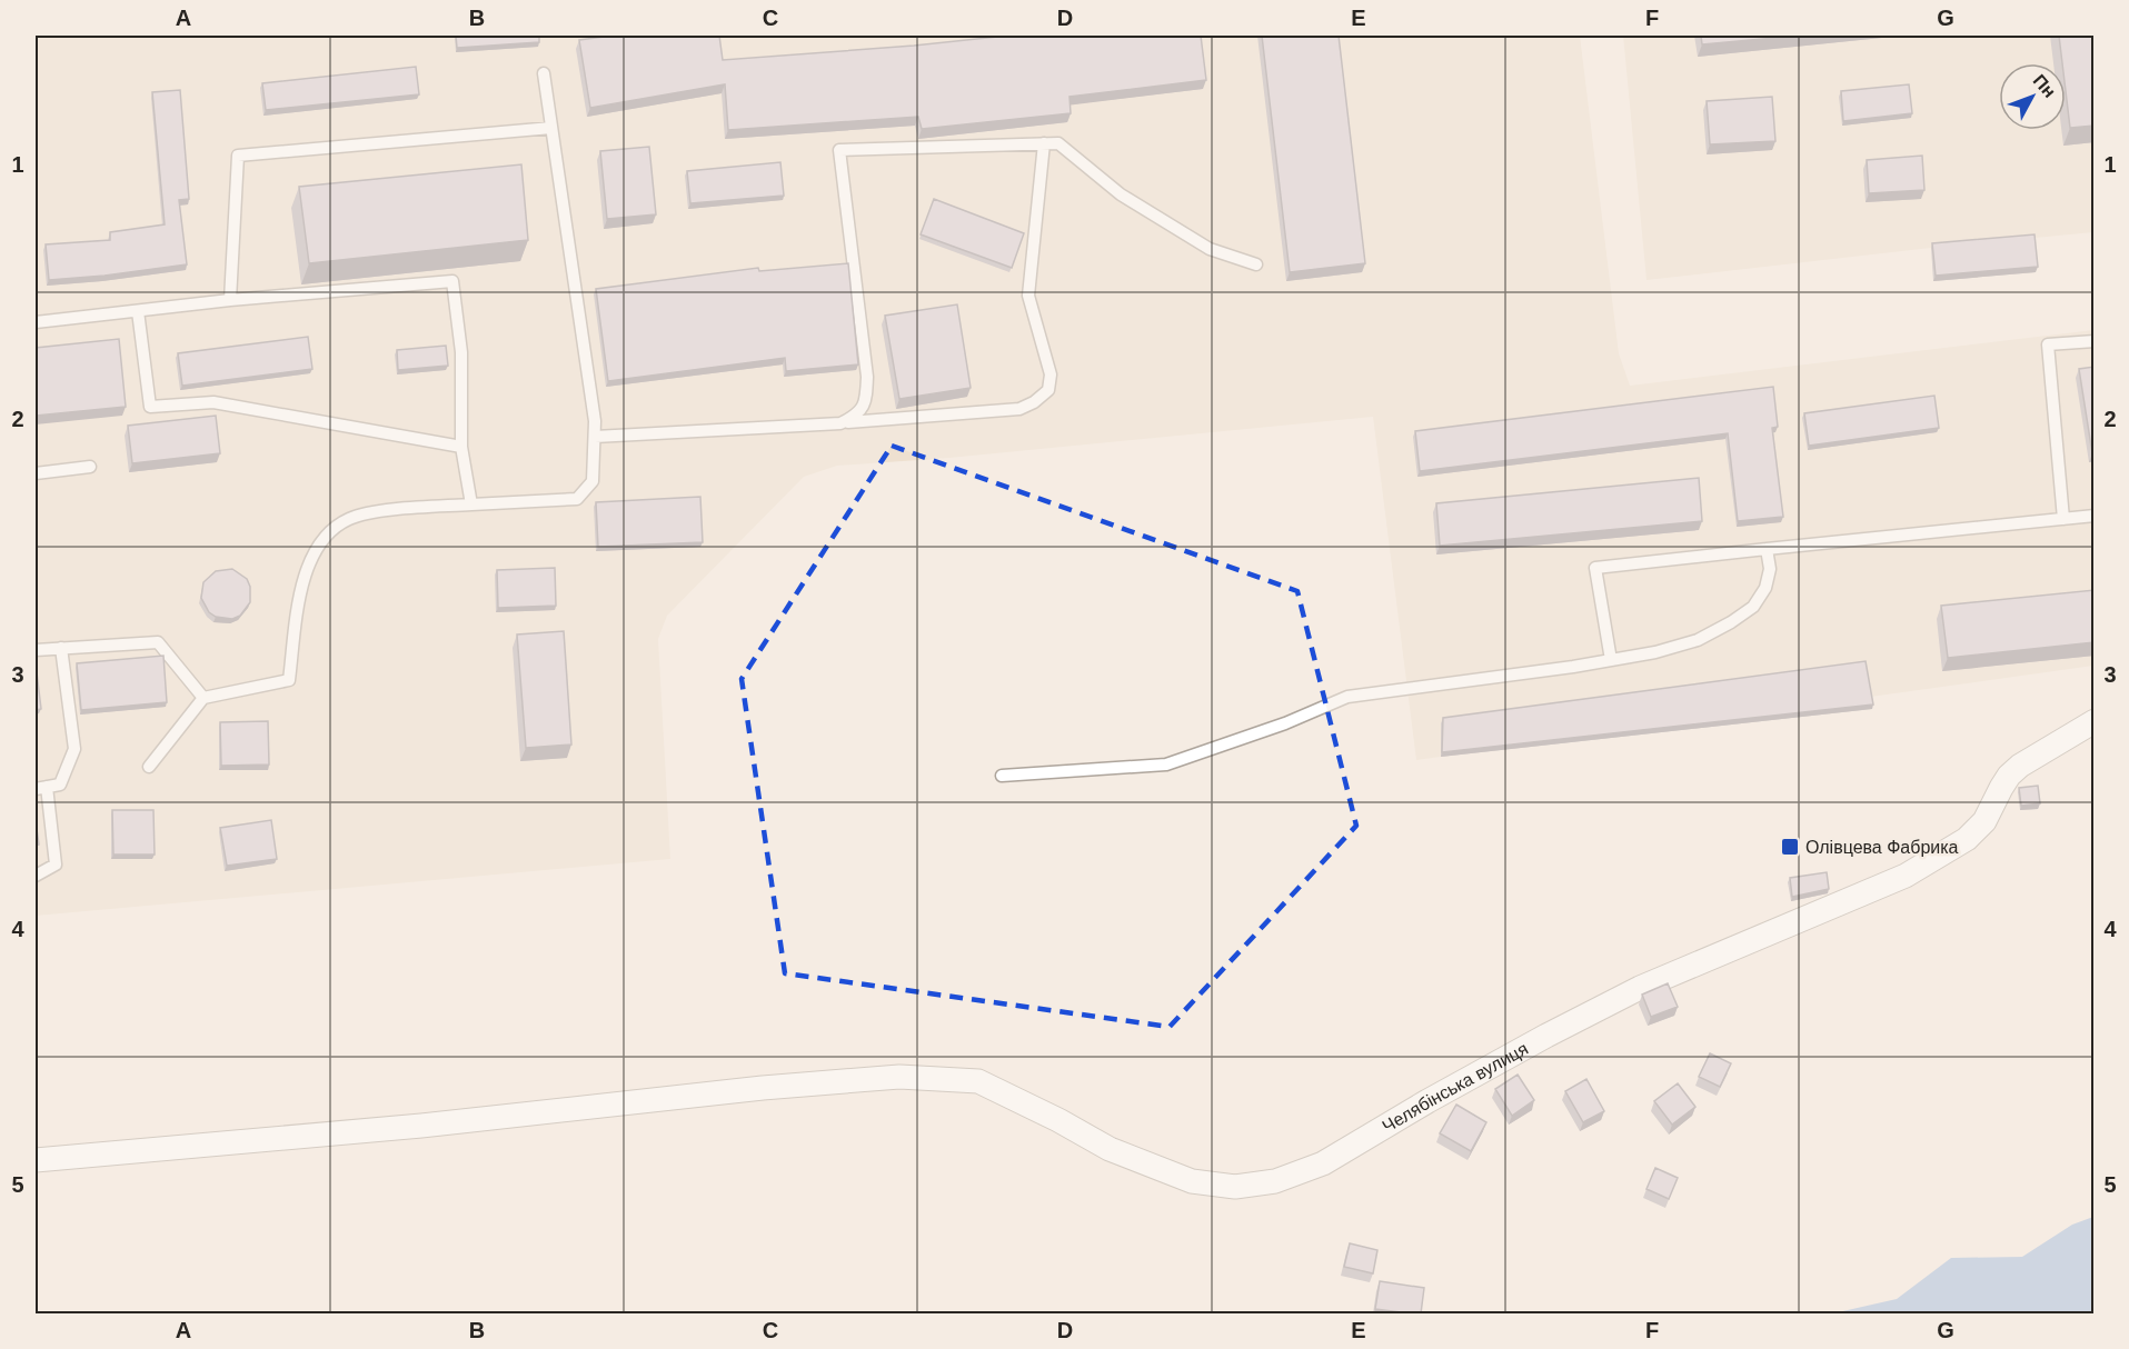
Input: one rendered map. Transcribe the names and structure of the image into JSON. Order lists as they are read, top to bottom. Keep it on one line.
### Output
{"streets":{"street":["Челябінська вулиця"]},"places":{"transit":["Олівцева Фабрика"]},"north":"top right","grid":{"columns":["A","B","C","D","E","F","G"],"rows":["1","2","3","4","5"]}}
